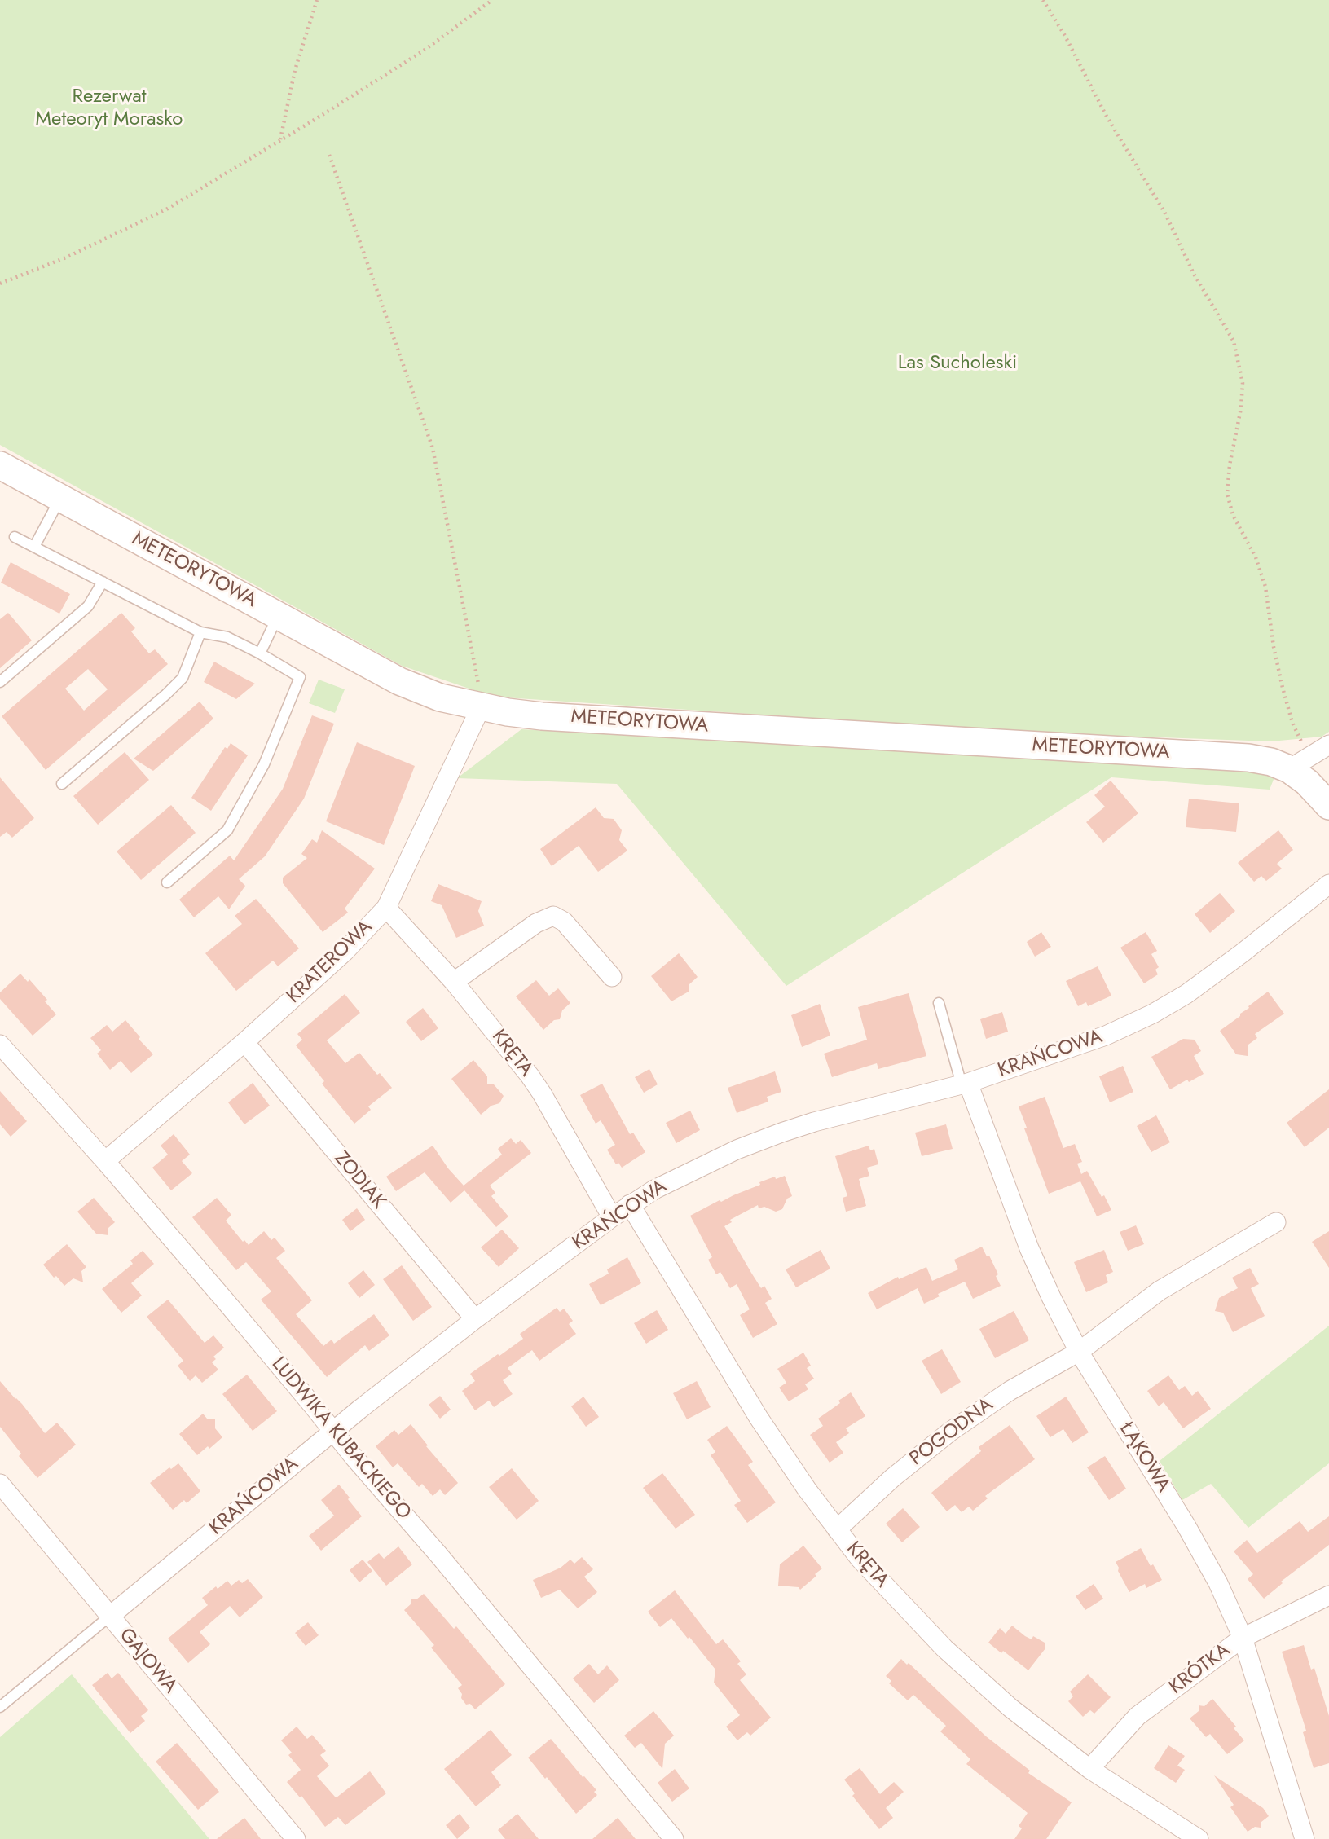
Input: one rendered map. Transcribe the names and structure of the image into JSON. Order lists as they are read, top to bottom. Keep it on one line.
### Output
{"streets":{"street":["METEORYTOWA","KRATEROWA","KRĘTA","KRAŃCOWA","ZODIAK","POGODNA","LUDWIKA KUBACKIEGO","ŁĄKOWA","GAJOWA","KRÓTKA"]},"crossings":[["METEORYTOWA","KRATEROWA"],["KRATEROWA","KRĘTA"],["KRATEROWA","ZODIAK"],["KRATEROWA","LUDWIKA KUBACKIEGO"],["KRĘTA","KRAŃCOWA"],["KRĘTA","POGODNA"],["KRĘTA","KRÓTKA"],["KRAŃCOWA","ZODIAK"],["KRAŃCOWA","LUDWIKA KUBACKIEGO"],["KRAŃCOWA","ŁĄKOWA"],["KRAŃCOWA","GAJOWA"],["POGODNA","ŁĄKOWA"],["ŁĄKOWA","KRÓTKA"]],"parks":["Rezerwat Meteoryt Morasko","Las Sucholeski"]}
